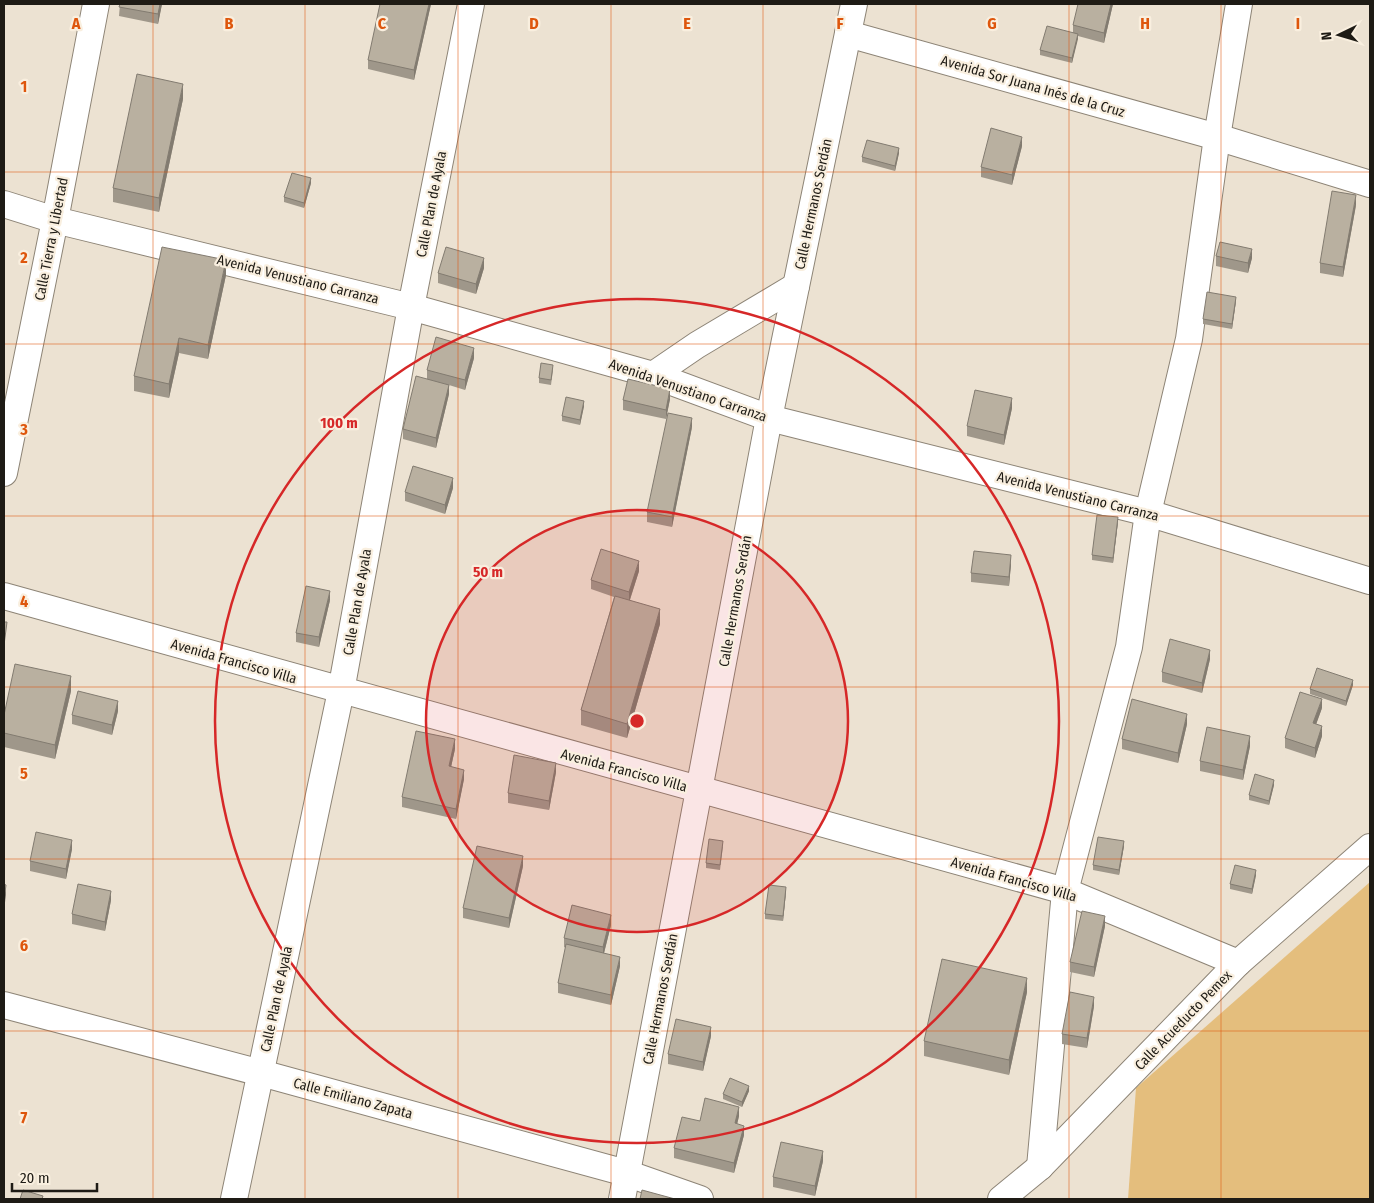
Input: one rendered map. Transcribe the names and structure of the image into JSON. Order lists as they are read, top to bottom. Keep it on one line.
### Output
{"streets":{"street":["Avenida Sor Juana Inés de la Cruz","Calle Plan de Ayala","Calle Hermanos Serdán","Calle Tierra y Libertad","Avenida Venustiano Carranza","Avenida Francisco Villa","Calle Acueducto Pemex","Calle Emiliano Zapata"]},"crossings":[["Avenida Sor Juana Inés de la Cruz","Calle Hermanos Serdán"],["Calle Plan de Ayala","Avenida Venustiano Carranza"],["Calle Plan de Ayala","Avenida Francisco Villa"],["Calle Plan de Ayala","Calle Emiliano Zapata"],["Calle Hermanos Serdán","Avenida Venustiano Carranza"],["Calle Hermanos Serdán","Avenida Francisco Villa"],["Calle Hermanos Serdán","Calle Emiliano Zapata"],["Calle Tierra y Libertad","Avenida Venustiano Carranza"],["Avenida Francisco Villa","Calle Acueducto Pemex"]],"scale_bar":"20 m","north":"left","grid":{"columns":["A","B","C","D","E","F","G","H","I"],"rows":["1","2","3","4","5","6","7"]},"rings":["100 m","50 m"]}
